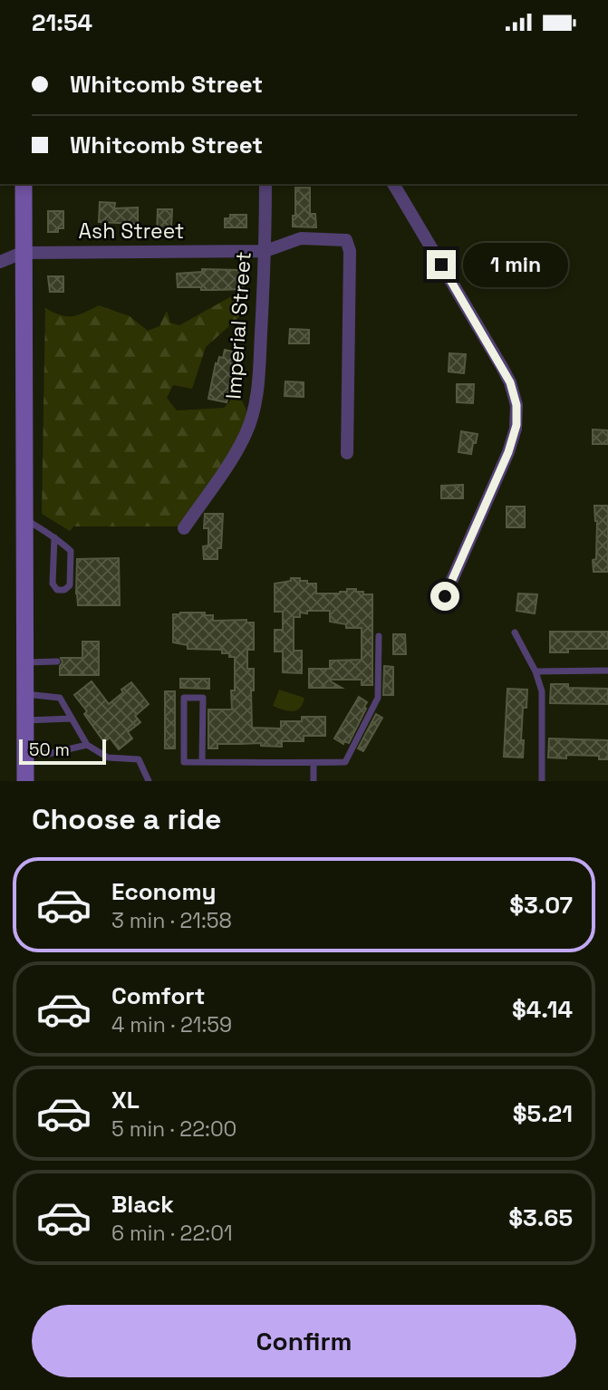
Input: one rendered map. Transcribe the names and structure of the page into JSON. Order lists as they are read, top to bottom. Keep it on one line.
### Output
{"streets":{"street":["Ash Street","Imperial Street"]},"crossings":[["Ash Street","Imperial Street"]],"scale_bar":"50 m","page":{"status":"21:54","banner":["Whitcomb Street","Whitcomb Street"],"bubble":"1 min","scale":"50 m","heading":"Choose a ride","list":[{"name":"Economy","note":"3 min · 21:58","value":"$3.07"},{"name":"Comfort","note":"4 min · 21:59","value":"$4.14"},{"name":"XL","note":"5 min · 22:00","value":"$5.21"},{"name":"Black","note":"6 min · 22:01","value":"$3.65"}],"buttons":"Confirm"}}
